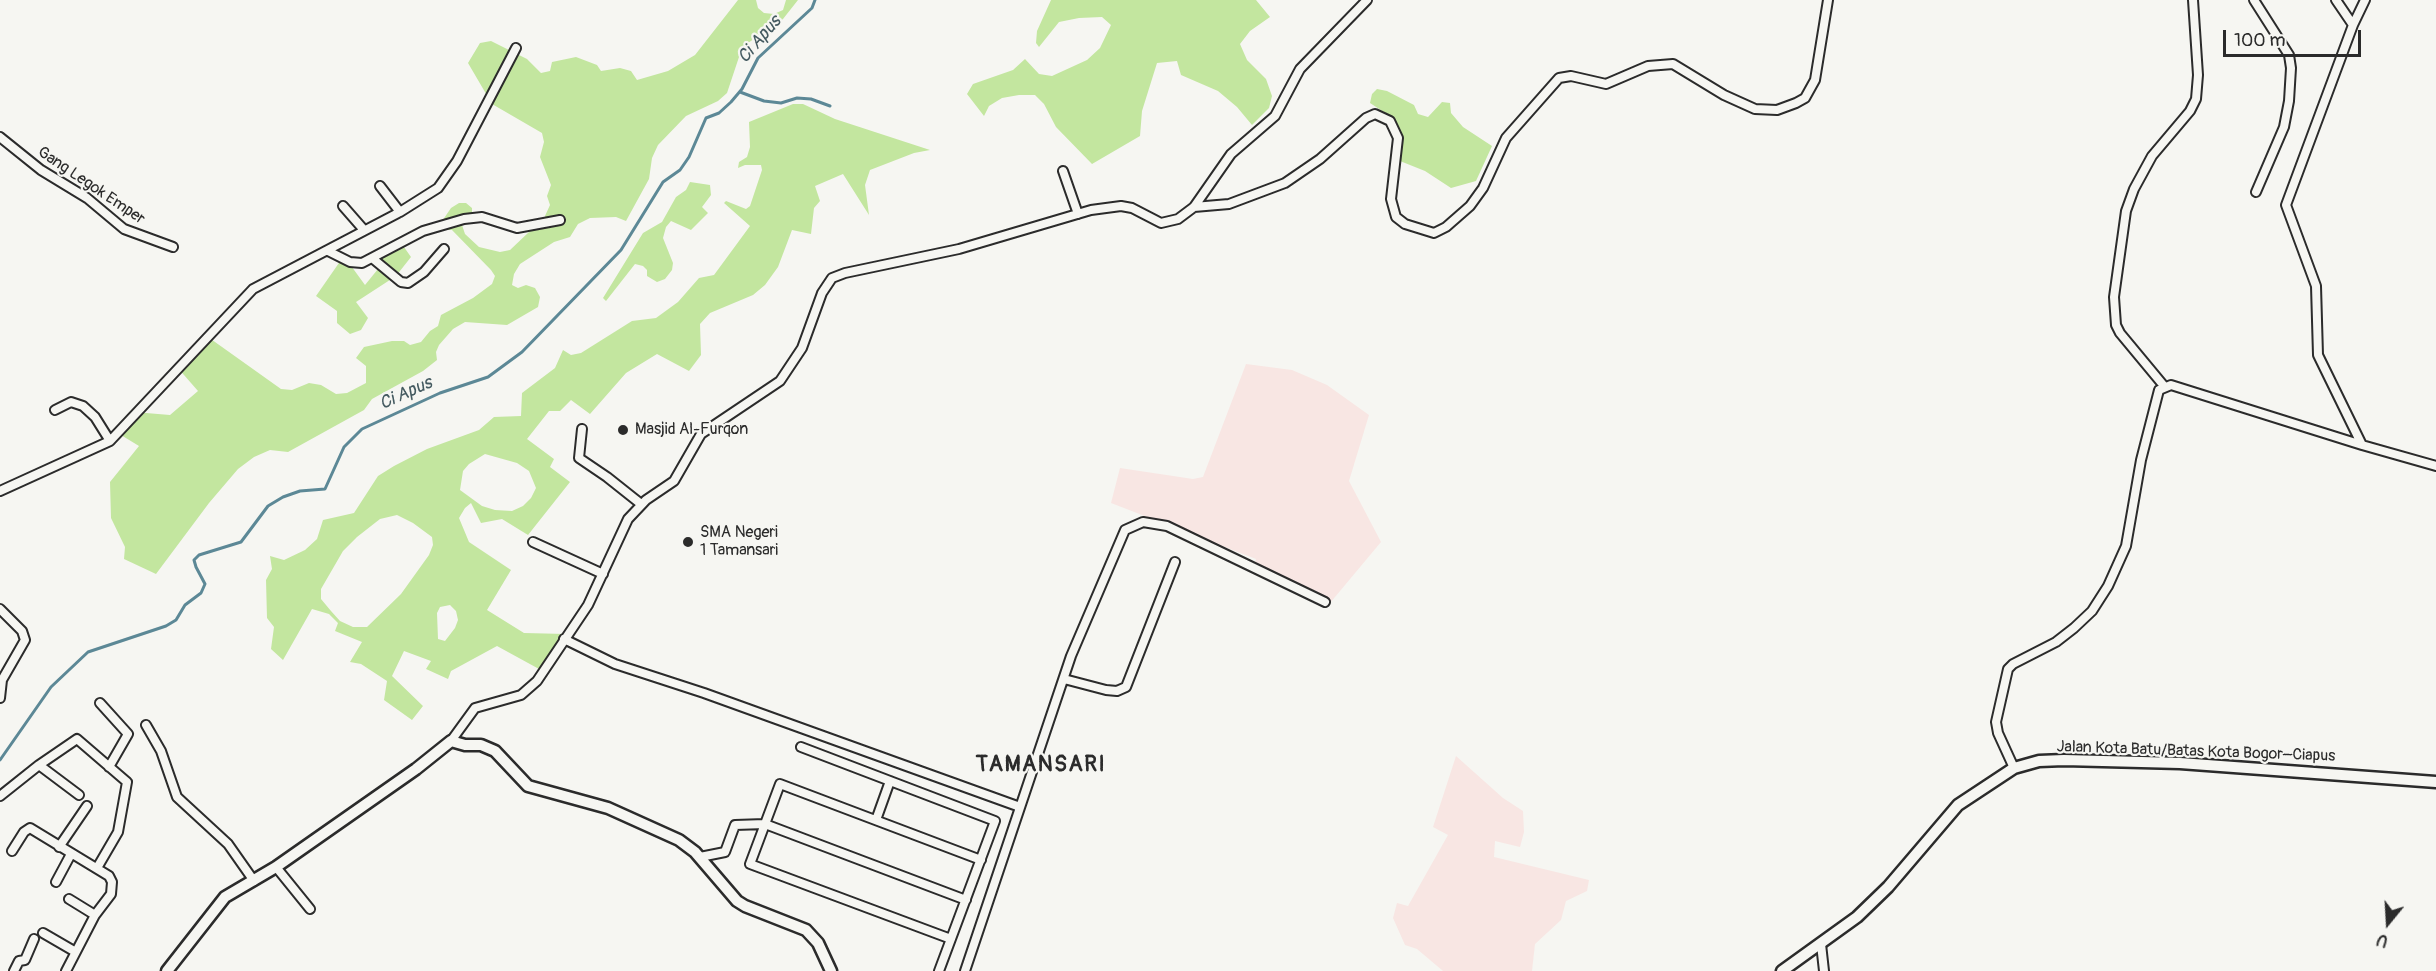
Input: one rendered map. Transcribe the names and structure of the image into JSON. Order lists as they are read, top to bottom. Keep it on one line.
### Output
{"streets":{"main road":["Jalan Kota Batu/Batas Kota Bogor–Ciapus"],"street":["Gang Legok Emper"]},"districts":["TAMANSARI"],"water":["Ci Apus"],"places":["Masjid Al-Furqon","SMA Negeri 1 Tamansari"],"scale_bar":"100 m","north":"bottom"}
